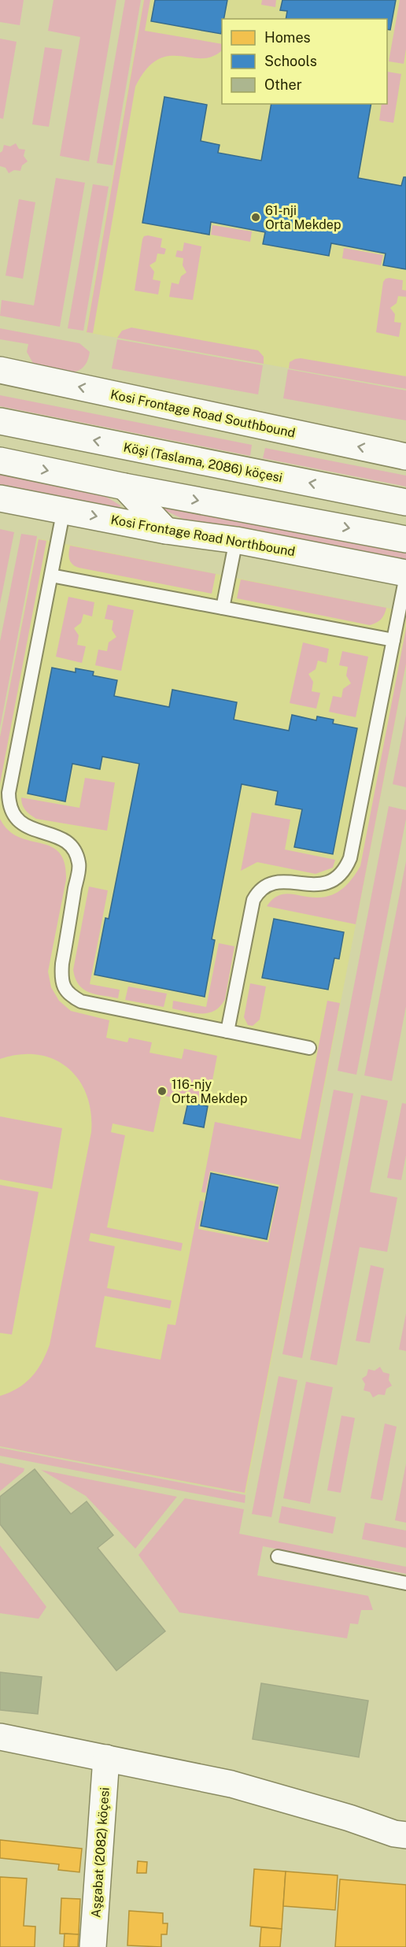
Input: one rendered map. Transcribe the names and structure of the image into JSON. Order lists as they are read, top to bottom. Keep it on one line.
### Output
{"streets":{"street":["Kosi Frontage Road Southbound","Köşi (Taslama, 2086) köçesi","Kosi Frontage Road Northbound","Aşgabat (2082) köçesi"]},"places":["61-nji Orta Mekdep","116-njy Orta Mekdep"],"legend":["Homes","Schools","Other"]}
